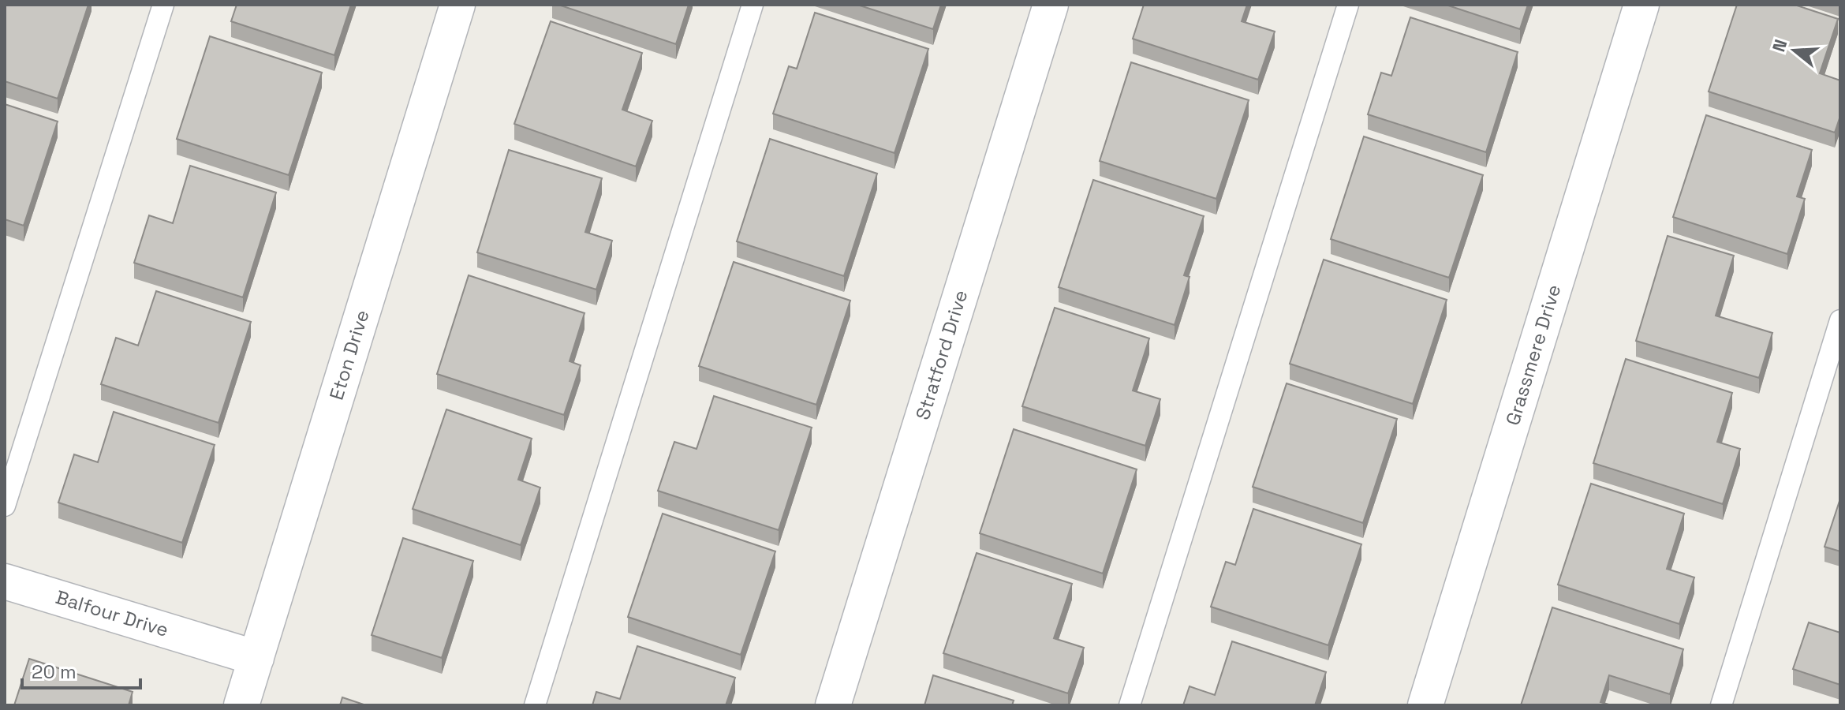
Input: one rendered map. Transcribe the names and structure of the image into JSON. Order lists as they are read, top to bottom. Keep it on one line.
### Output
{"streets":{"street":["Eton Drive","Stratford Drive","Grassmere Drive","Balfour Drive"]},"crossings":[["Eton Drive","Balfour Drive"]],"scale_bar":"20 m","north":"left"}
